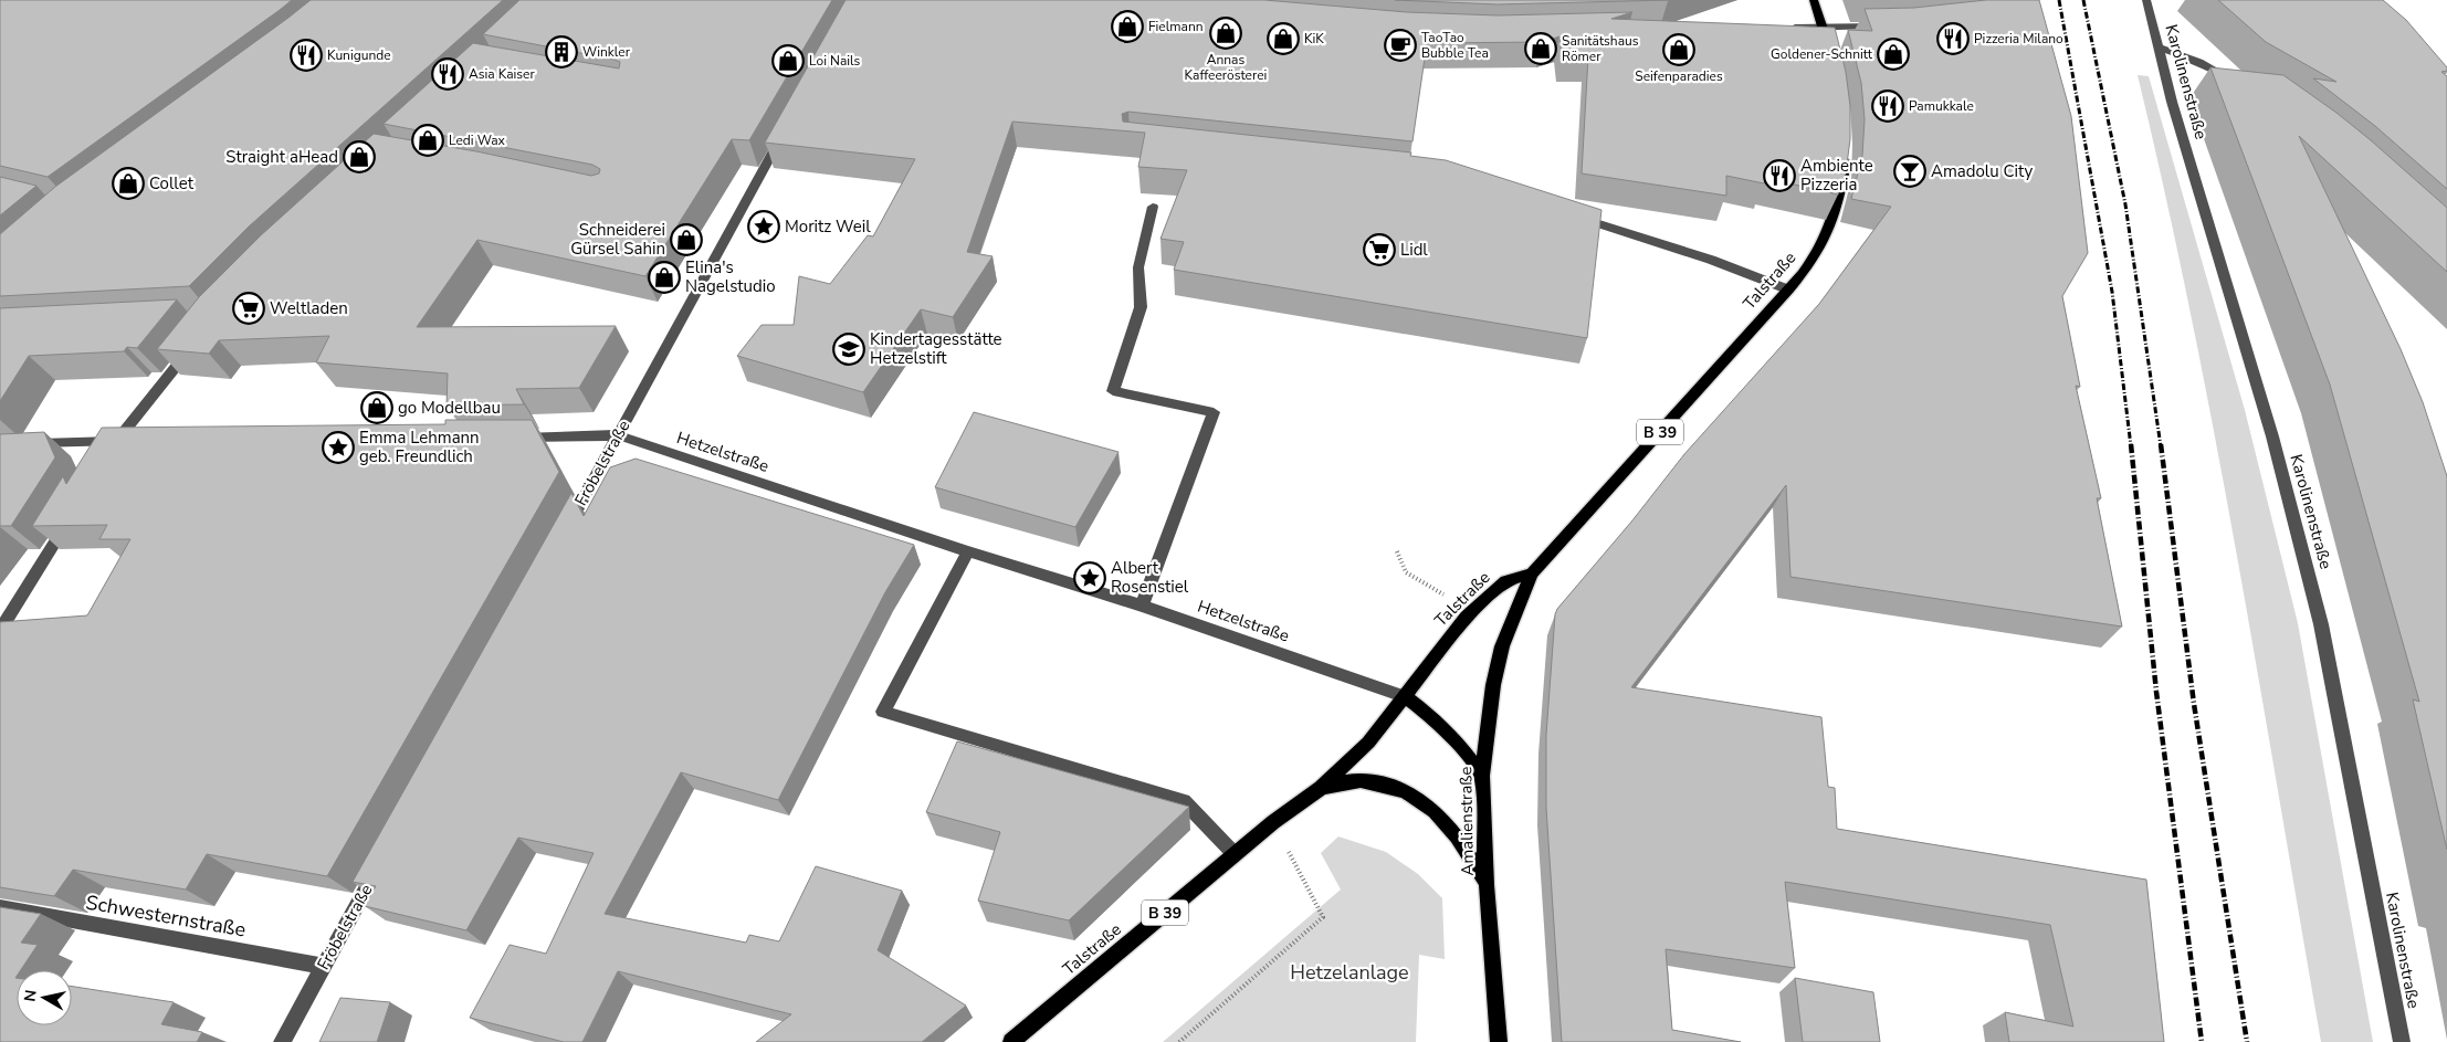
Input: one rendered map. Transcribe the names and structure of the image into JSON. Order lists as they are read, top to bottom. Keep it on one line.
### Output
{"streets":{"main road":["Talstraße","B 39","Amalienstraße"],"street":["Karolinenstraße","Hetzelstraße","Fröbelstraße","Schwesternstraße"]},"crossings":[["Talstraße","B 39"],["Talstraße","Hetzelstraße"],["Talstraße","Amalienstraße"],["B 39","Amalienstraße"],["Hetzelstraße","Fröbelstraße"],["Fröbelstraße","Schwesternstraße"]],"parks":["Hetzelanlage"],"places":{"shop":["Fielmann","Annas Kaffeerösterei","KiK","Sanitätshaus Römer","Seifenparadies","Goldener-Schnitt","Loi Nails","Ledi Wax","Straight aHead","Collet","Schneiderei Gürsel Sahin","Elina's Nagelstudio","go Modellbau"],"restaurant":["Pizzeria Milano","Kunigunde","Asia Kaiser","Pamukkale","Ambiente Pizzeria"],"cafe":["TaoTao Bubble Tea"],"building":["Winkler"],"bar":["Amadolu City"],"place":["Moritz Weil","Emma Lehmann geb. Freundlich","Albert Rosenstiel"],"supermarket":["Lidl","Weltladen"],"school or university":["Kindertagesstätte Hetzelstift"]},"north":"left"}
